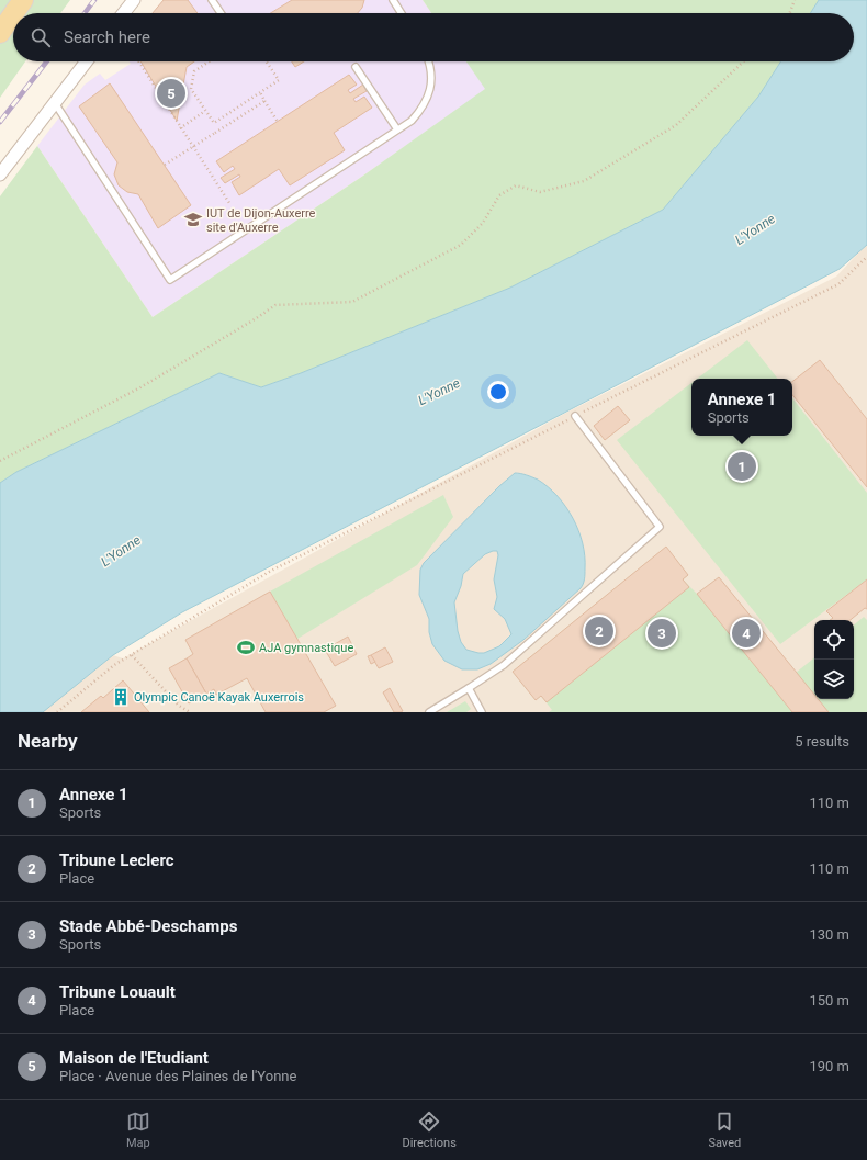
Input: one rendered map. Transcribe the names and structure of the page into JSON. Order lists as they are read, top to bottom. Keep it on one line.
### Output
{"water":["L'Yonne"],"places":{"school or university":["IUT de Dijon-Auxerre site d'Auxerre"],"sports":["AJA gymnastique"],"building":["Olympic Canoë Kayak Auxerrois"]},"page":{"search":"Search here","pins":["5","1","2","3","4"],"popup":["Annexe 1","Sports"],"heading":["Nearby","5 results"],"list":[{"mark":"1","name":"Annexe 1","note":"Sports","value":"110 m"},{"mark":"2","name":"Tribune Leclerc","note":"Place","value":"110 m"},{"mark":"3","name":"Stade Abbé-Deschamps","note":"Sports","value":"130 m"},{"mark":"4","name":"Tribune Louault","note":"Place","value":"150 m"},{"mark":"5","name":"Maison de l'Etudiant","note":"Place · Avenue des Plaines de l'Yonne","value":"190 m"}],"nav":["Map","Directions","Saved"]}}
